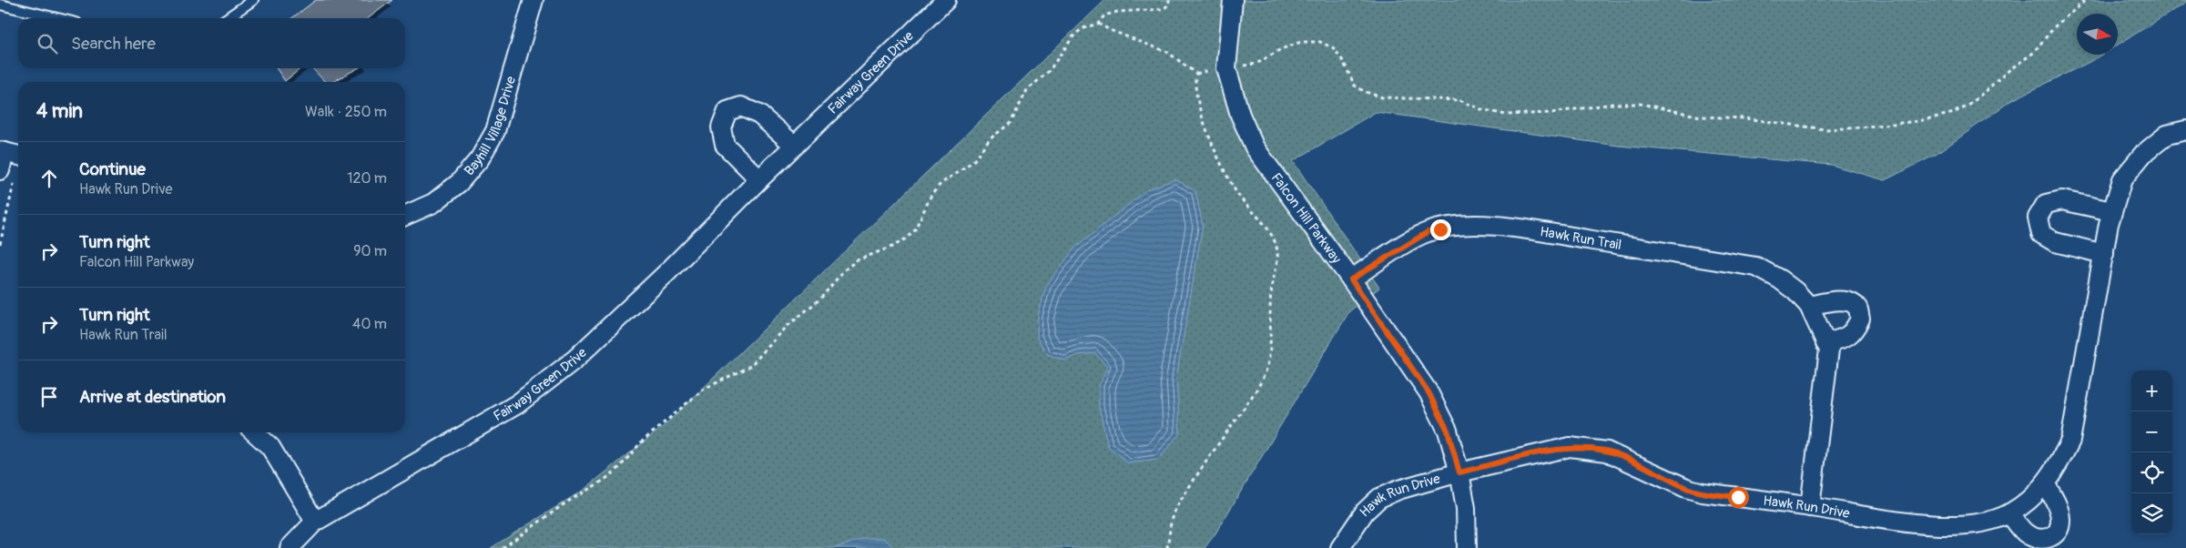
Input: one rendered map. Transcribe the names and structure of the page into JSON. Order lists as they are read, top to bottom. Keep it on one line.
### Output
{"streets":{"street":["Fairway Green Drive","Bayhill Village Drive","Falcon Hill Parkway","Hawk Run Trail","Hawk Run Drive"]},"crossings":[["Falcon Hill Parkway","Hawk Run Trail"],["Falcon Hill Parkway","Hawk Run Drive"],["Hawk Run Trail","Hawk Run Drive"]],"north":"right","page":{"search":"Search here","heading":["4 min","Walk · 250 m"],"list":[["Continue","Hawk Run Drive","120 m"],["Turn right","Falcon Hill Parkway","90 m"],["Turn right","Hawk Run Trail","40 m"],"Arrive at destination"],"map_buttons":["+","−"]}}
